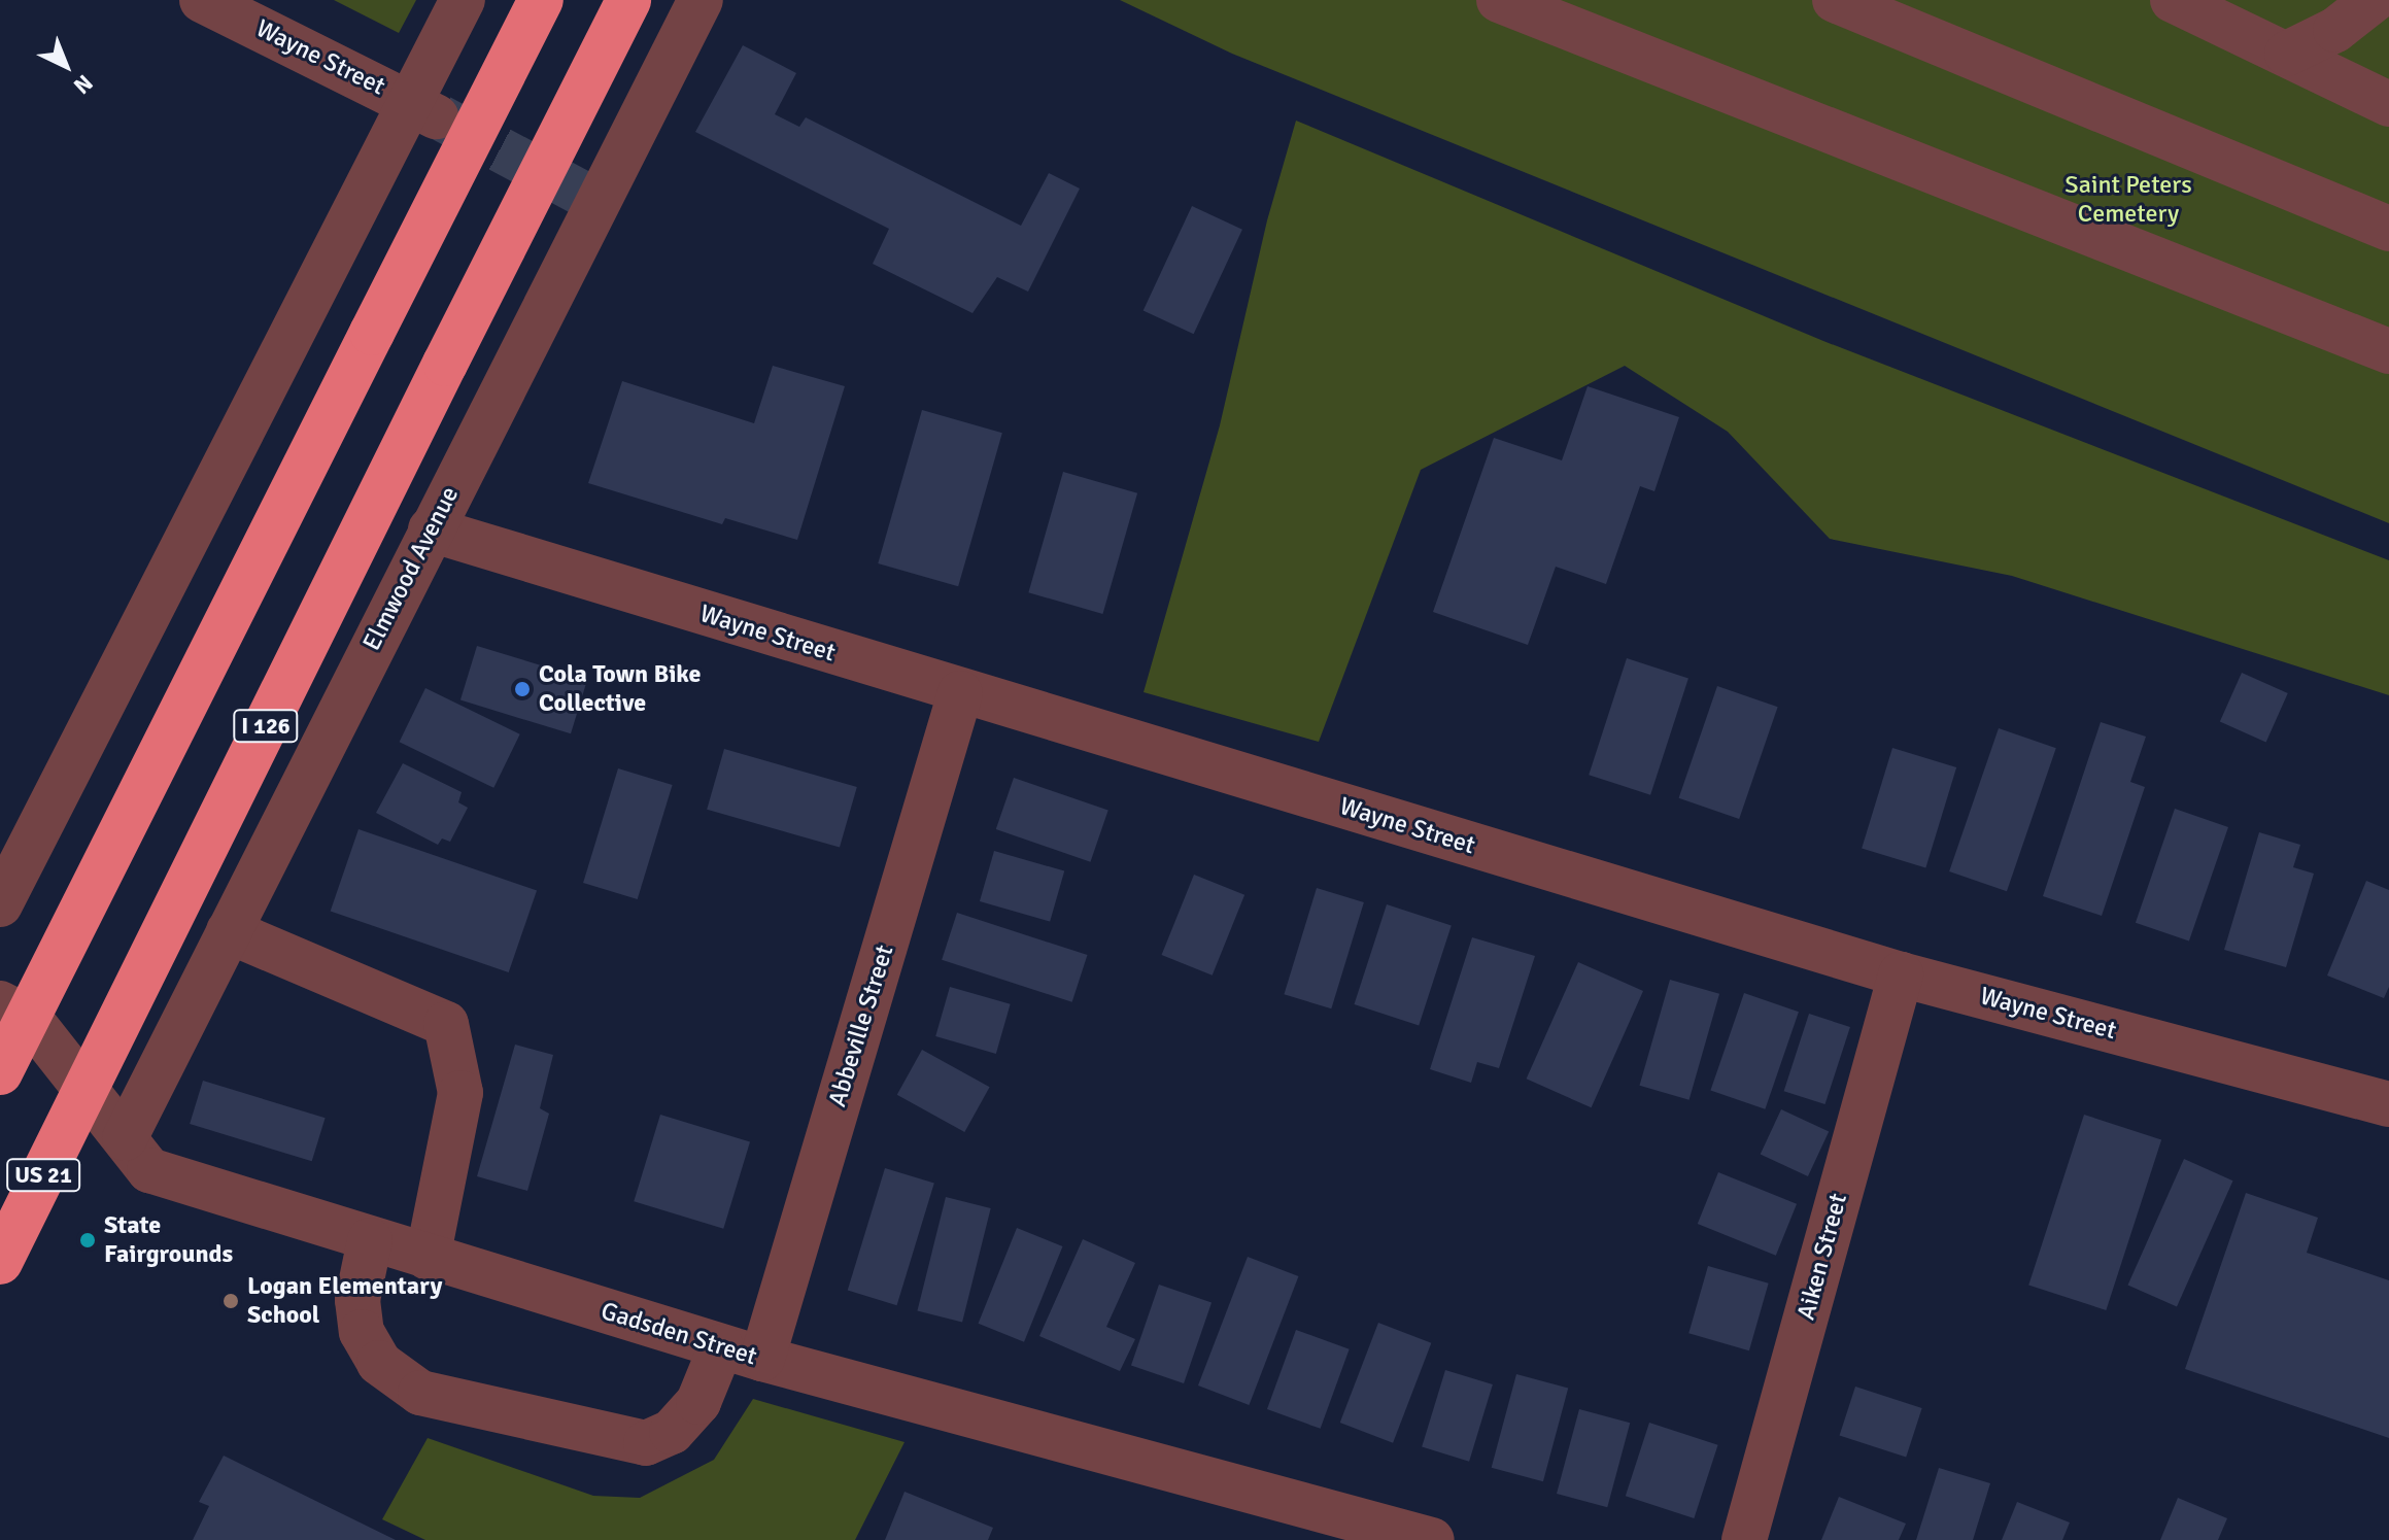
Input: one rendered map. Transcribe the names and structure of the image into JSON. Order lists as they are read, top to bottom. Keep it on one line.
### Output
{"streets":{"highway":["I 126","US 21"],"street":["Wayne Street","Elmwood Avenue","Abbeville Street","Aiken Street","Gadsden Street"]},"crossings":[["Wayne Street","Elmwood Avenue"],["Wayne Street","Abbeville Street"],["Wayne Street","Aiken Street"],["Elmwood Avenue","Gadsden Street"],["I 126","US 21"],["I 126","Gadsden Street"],["Abbeville Street","Gadsden Street"],["US 21","Gadsden Street"]],"parks":["Saint Peters Cemetery"],"places":["Cola Town Bike Collective","State Fairgrounds","Logan Elementary School"],"north":"bottom right"}
